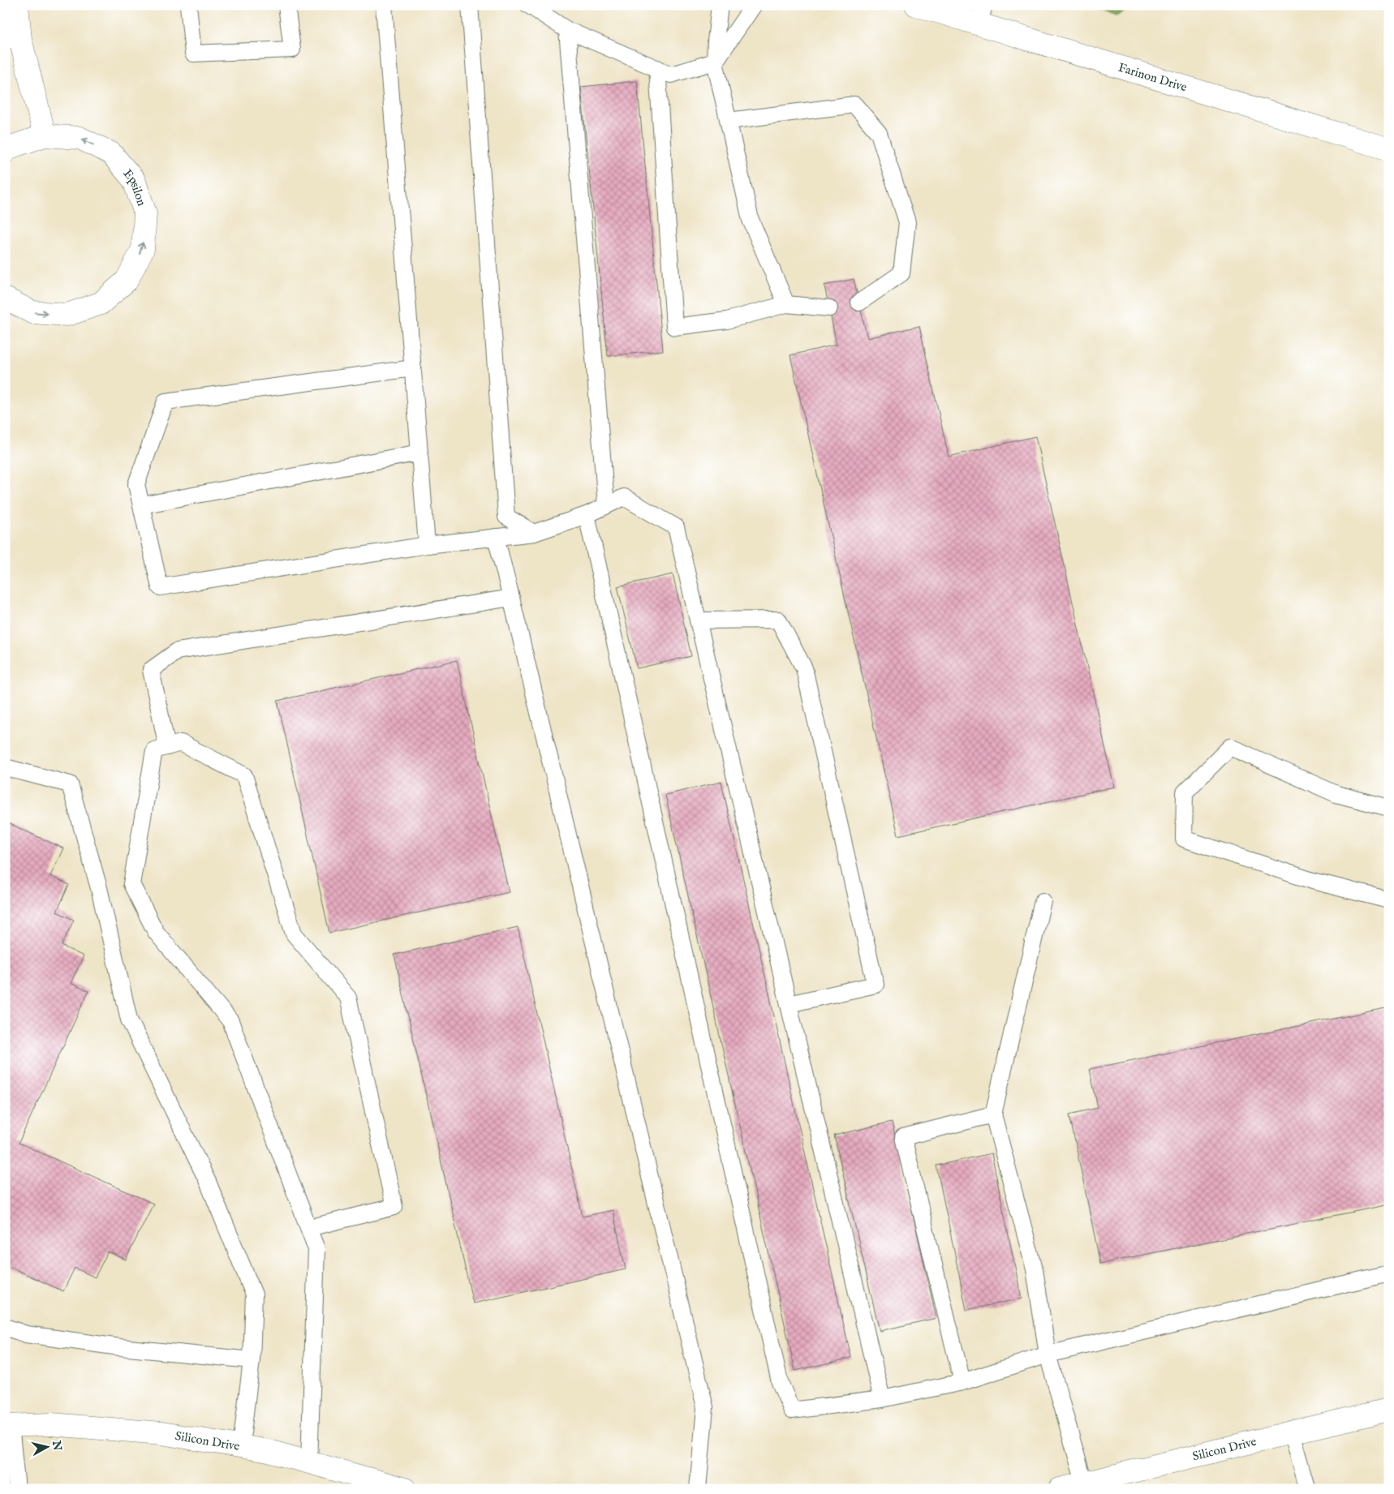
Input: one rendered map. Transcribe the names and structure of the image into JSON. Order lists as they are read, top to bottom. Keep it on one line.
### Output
{"streets":{"street":["Farinon Drive","Epsilon","Silicon Drive"]},"north":"right"}
